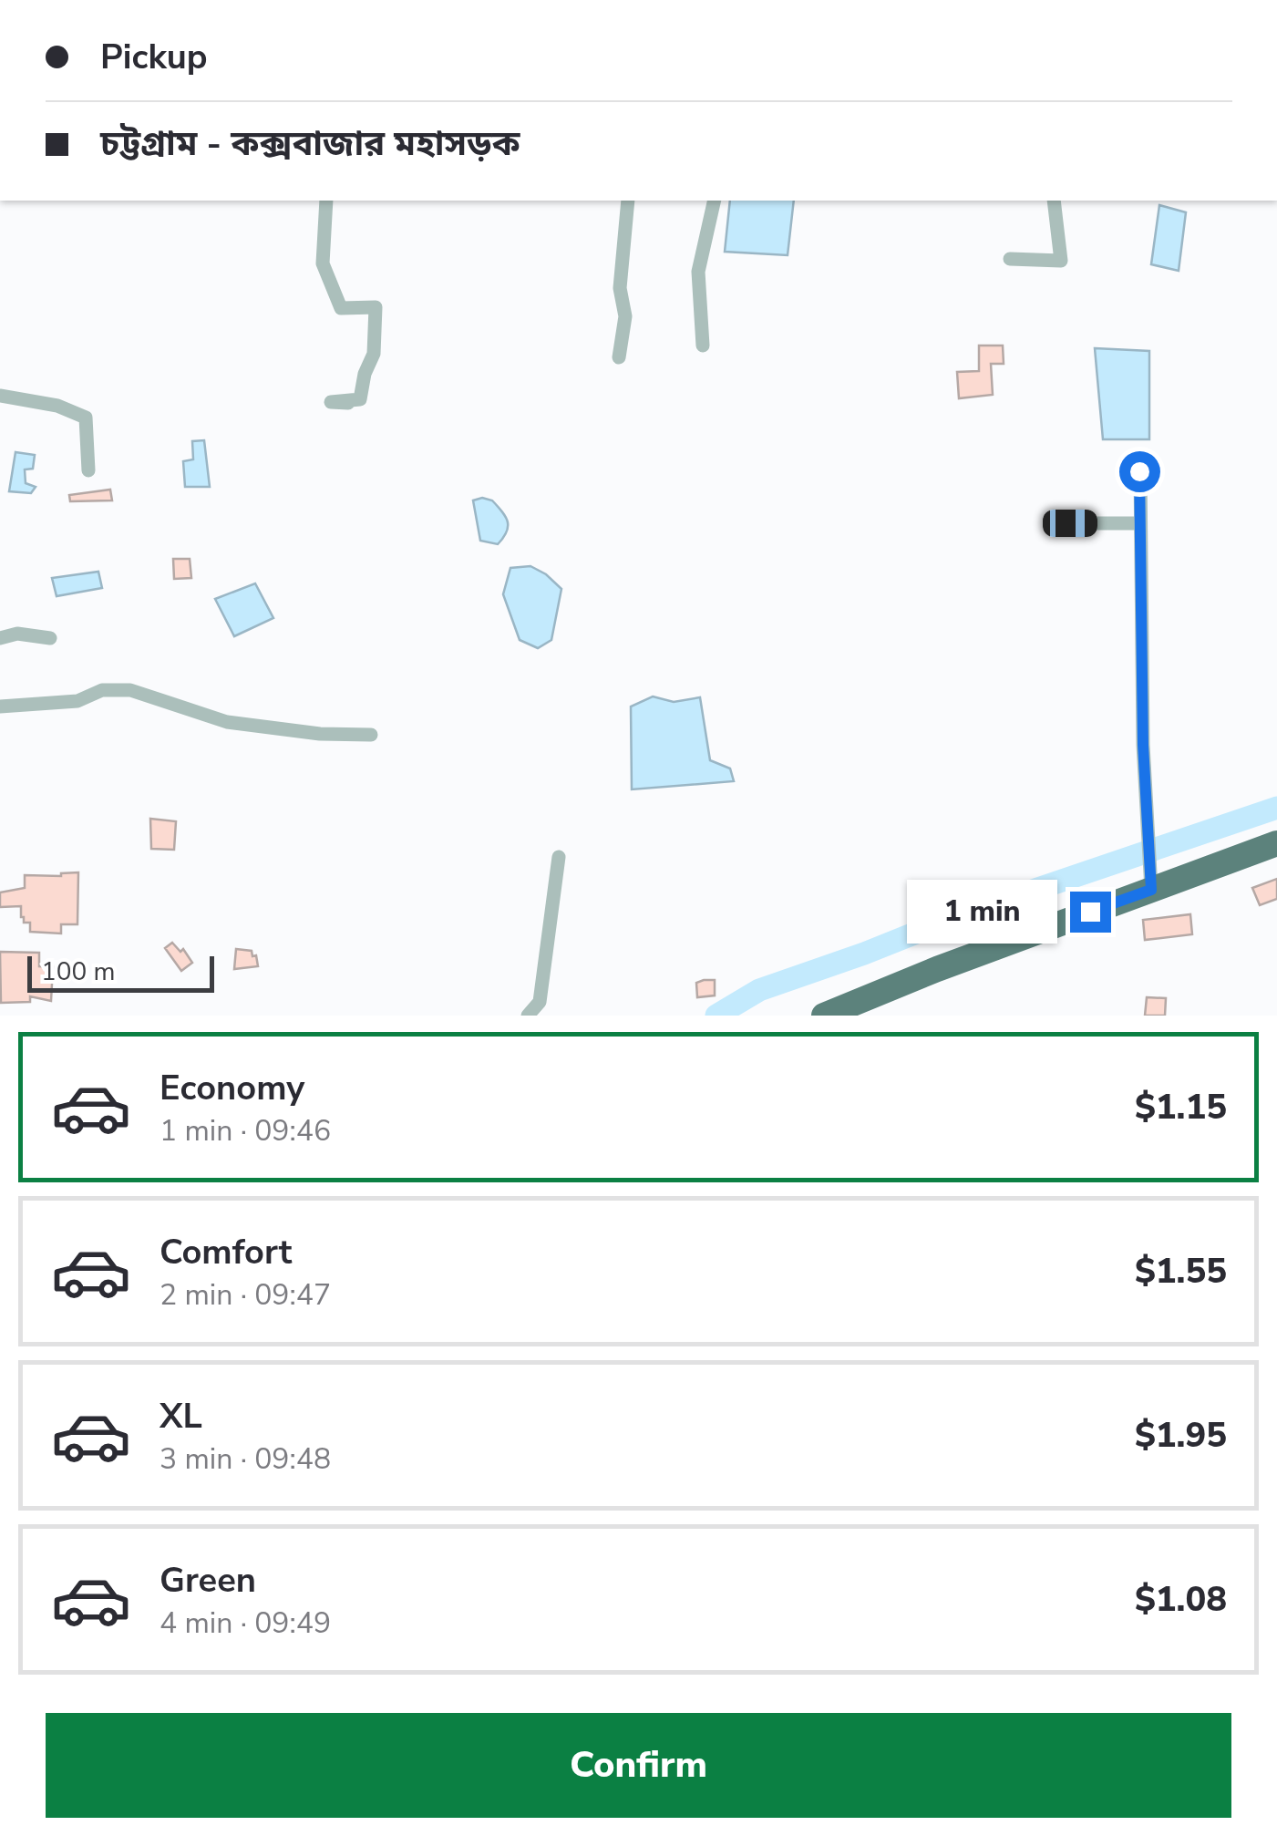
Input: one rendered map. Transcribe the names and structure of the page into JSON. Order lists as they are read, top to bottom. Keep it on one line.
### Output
{"scale_bar":"100 m","page":{"banner":["Pickup","চট্টগ্রাম - কক্সবাজার মহাসড়ক"],"bubble":"1 min","scale":"100 m","list":[{"name":"Economy","note":"1 min · 09:46","value":"$1.15"},{"name":"Comfort","note":"2 min · 09:47","value":"$1.55"},{"name":"XL","note":"3 min · 09:48","value":"$1.95"},{"name":"Green","note":"4 min · 09:49","value":"$1.08"}],"buttons":"Confirm"}}
